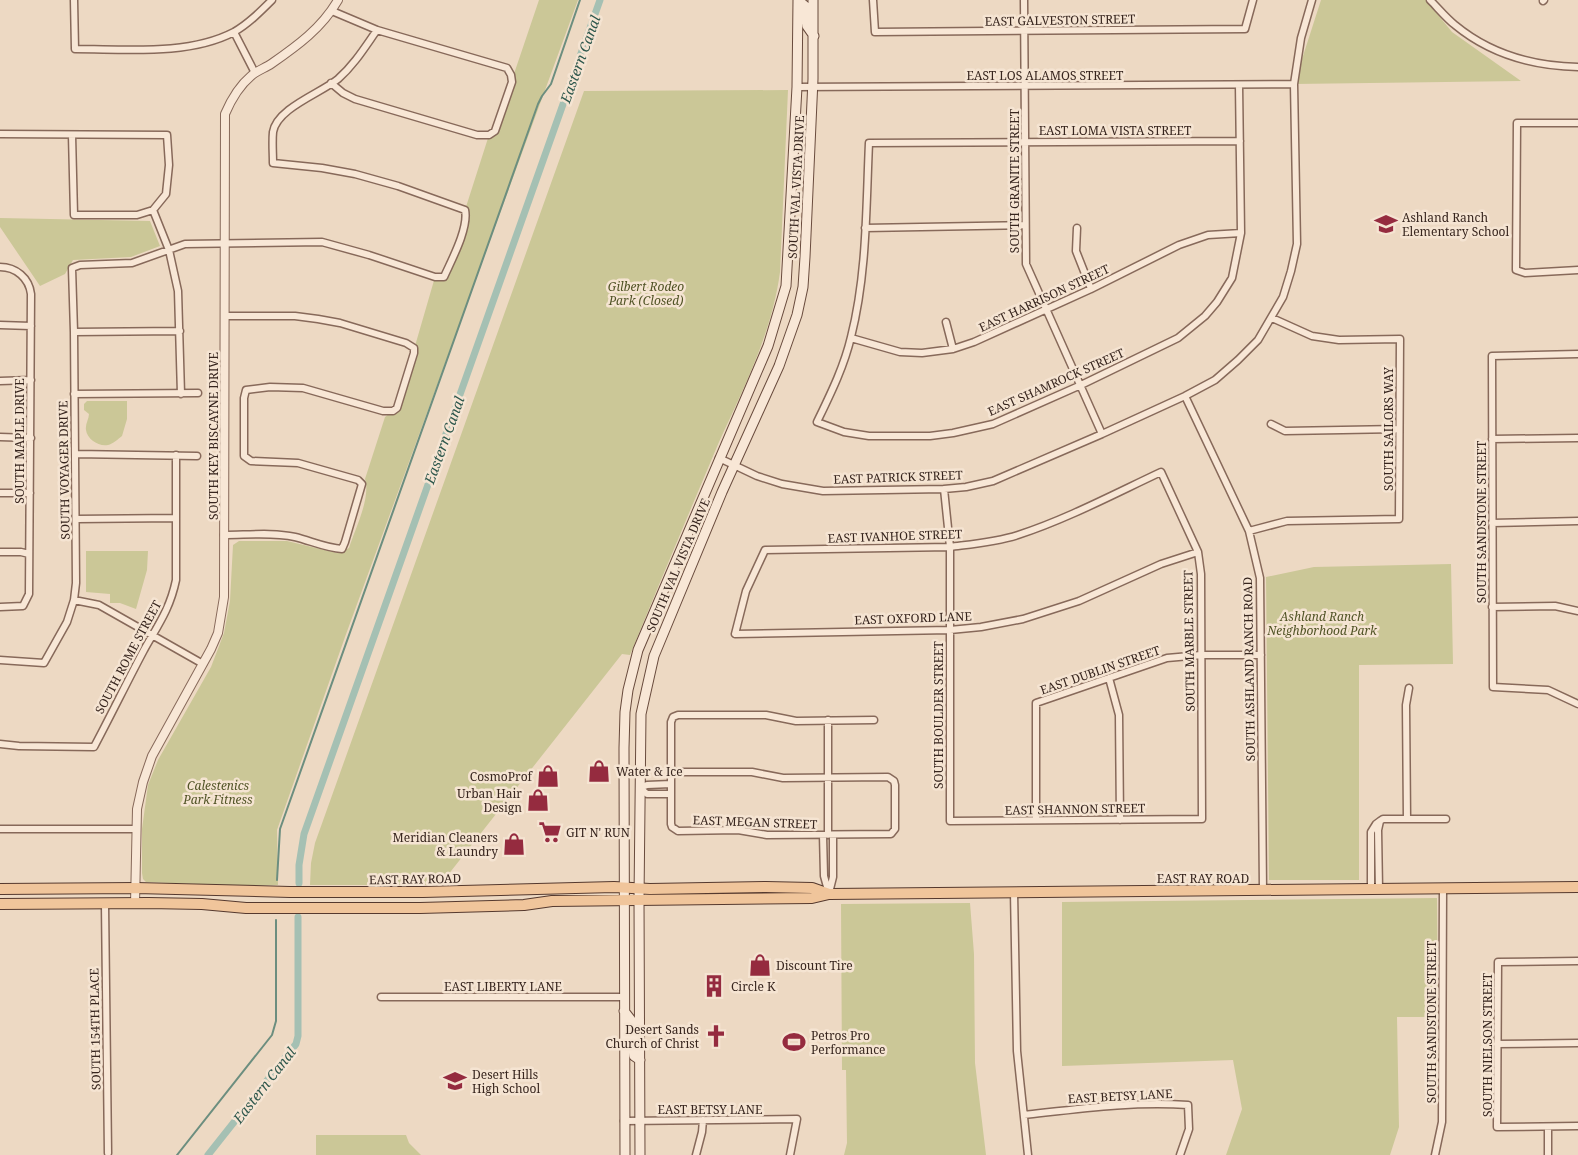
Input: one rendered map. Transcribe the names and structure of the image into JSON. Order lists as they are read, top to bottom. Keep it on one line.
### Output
{"streets":{"main road":["SOUTH VAL VISTA DRIVE","EAST RAY ROAD"],"street":["EAST GALVESTON STREET","EAST LOS ALAMOS STREET","EAST LOMA VISTA STREET","SOUTH GRANITE STREET","EAST HARRISON STREET","EAST SHAMROCK STREET","SOUTH SAILORS WAY","SOUTH KEY BISCAYNE DRIVE","SOUTH MAPLE DRIVE","SOUTH VOYAGER DRIVE","EAST PATRICK STREET","SOUTH SANDSTONE STREET","EAST IVANHOE STREET","EAST OXFORD LANE","SOUTH MARBLE STREET","SOUTH ROME STREET","SOUTH ASHLAND RANCH ROAD","EAST DUBLIN STREET","SOUTH BOULDER STREET","EAST SHANNON STREET","EAST MEGAN STREET","EAST LIBERTY LANE","SOUTH 154TH PLACE","SOUTH NIELSON STREET","EAST BETSY LANE"]},"crossings":[["EAST GALVESTON STREET","SOUTH GRANITE STREET"],["EAST LOS ALAMOS STREET","SOUTH GRANITE STREET"],["EAST LOS ALAMOS STREET","SOUTH VAL VISTA DRIVE"],["EAST LOMA VISTA STREET","SOUTH GRANITE STREET"],["SOUTH GRANITE STREET","EAST HARRISON STREET"],["SOUTH GRANITE STREET","EAST SHAMROCK STREET"],["SOUTH GRANITE STREET","EAST PATRICK STREET"],["SOUTH VAL VISTA DRIVE","EAST PATRICK STREET"],["SOUTH VAL VISTA DRIVE","EAST RAY ROAD"],["SOUTH VAL VISTA DRIVE","EAST LIBERTY LANE"],["SOUTH VAL VISTA DRIVE","EAST BETSY LANE"],["EAST HARRISON STREET","EAST SHAMROCK STREET"],["SOUTH SAILORS WAY","SOUTH ASHLAND RANCH ROAD"],["SOUTH KEY BISCAYNE DRIVE","EAST RAY ROAD"],["EAST PATRICK STREET","SOUTH ASHLAND RANCH ROAD"],["EAST PATRICK STREET","SOUTH BOULDER STREET"],["SOUTH SANDSTONE STREET","EAST RAY ROAD"],["EAST IVANHOE STREET","EAST OXFORD LANE"],["EAST IVANHOE STREET","SOUTH MARBLE STREET"],["EAST IVANHOE STREET","SOUTH BOULDER STREET"],["EAST OXFORD LANE","SOUTH MARBLE STREET"],["EAST OXFORD LANE","SOUTH BOULDER STREET"],["SOUTH MARBLE STREET","EAST DUBLIN STREET"],["SOUTH MARBLE STREET","EAST SHANNON STREET"],["SOUTH ASHLAND RANCH ROAD","EAST DUBLIN STREET"],["SOUTH ASHLAND RANCH ROAD","EAST RAY ROAD"],["EAST DUBLIN STREET","EAST SHANNON STREET"],["SOUTH BOULDER STREET","EAST SHANNON STREET"],["EAST RAY ROAD","SOUTH 154TH PLACE"]],"water":["Eastern Canal"],"parks":["Gilbert Rodeo Park (Closed)","Ashland Ranch Neighborhood Park","Calestenics Park Fitness"],"places":{"school or university":["Ashland Ranch Elementary School","Desert Hills High School"],"shop":["Water & Ice","CosmoProf","Urban Hair Design","Meridian Cleaners & Laundry","Discount Tire"],"supermarket":["GIT N' RUN"],"building":["Circle K"],"church":["Desert Sands Church of Christ"],"sports":["Petros Pro Performance"]}}
